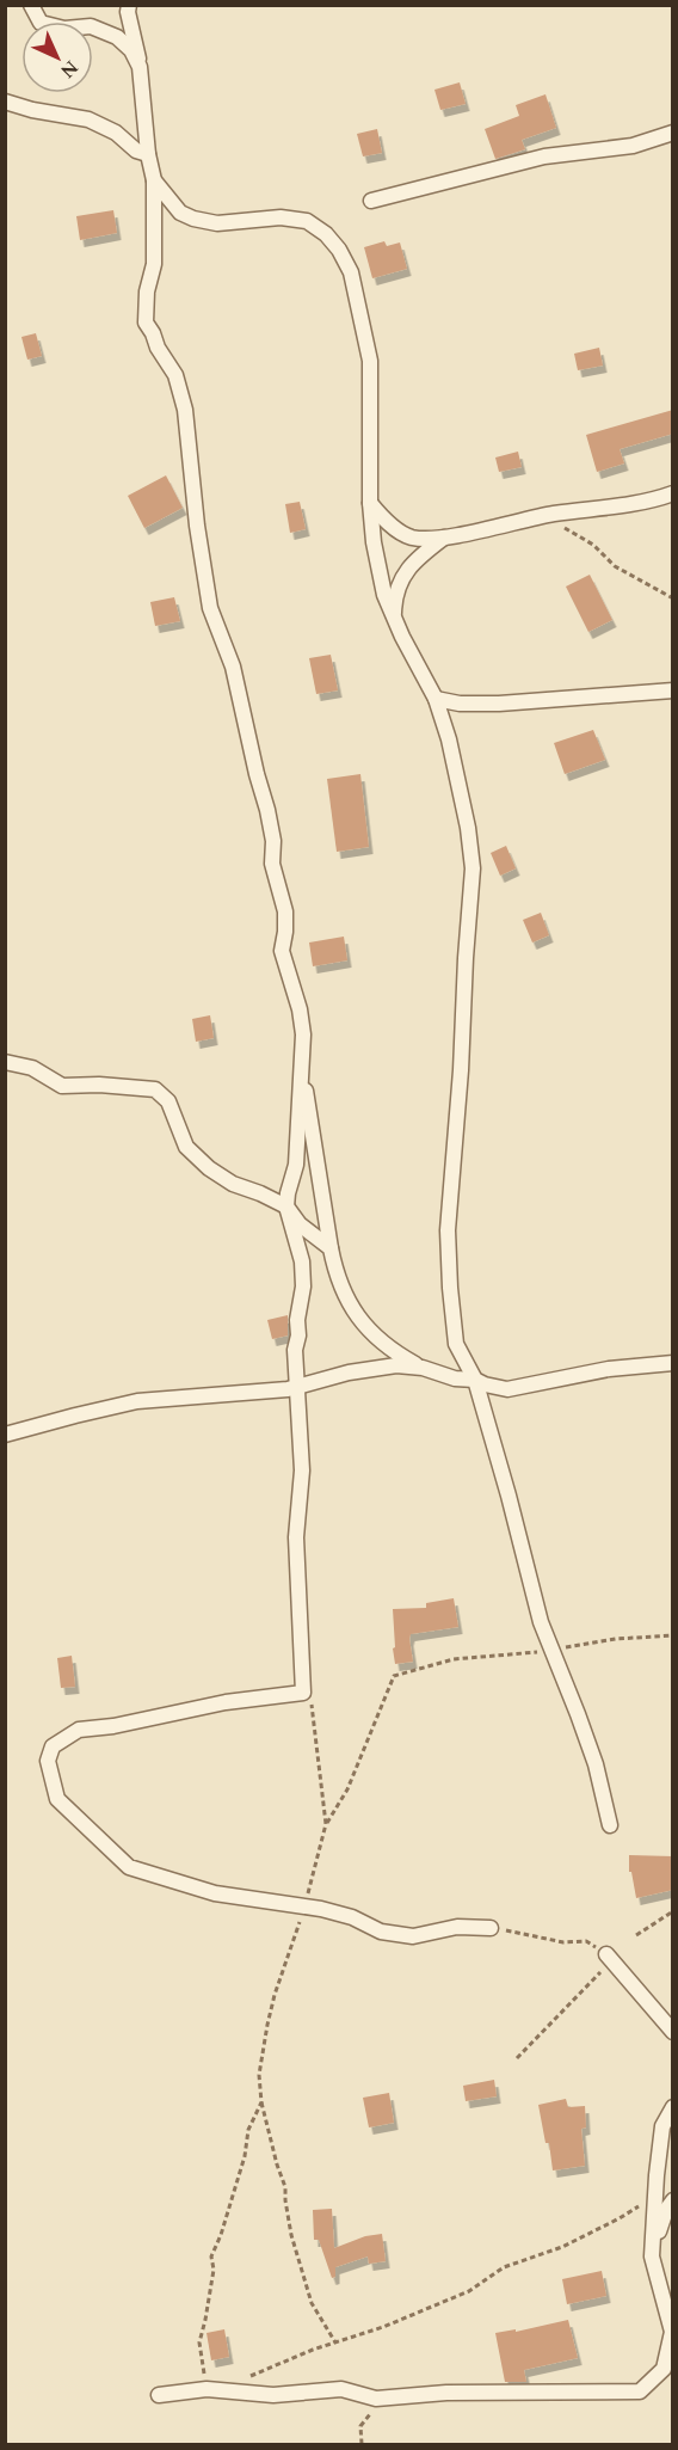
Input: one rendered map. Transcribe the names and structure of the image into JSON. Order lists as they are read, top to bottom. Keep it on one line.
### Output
{"north":"bottom right"}
